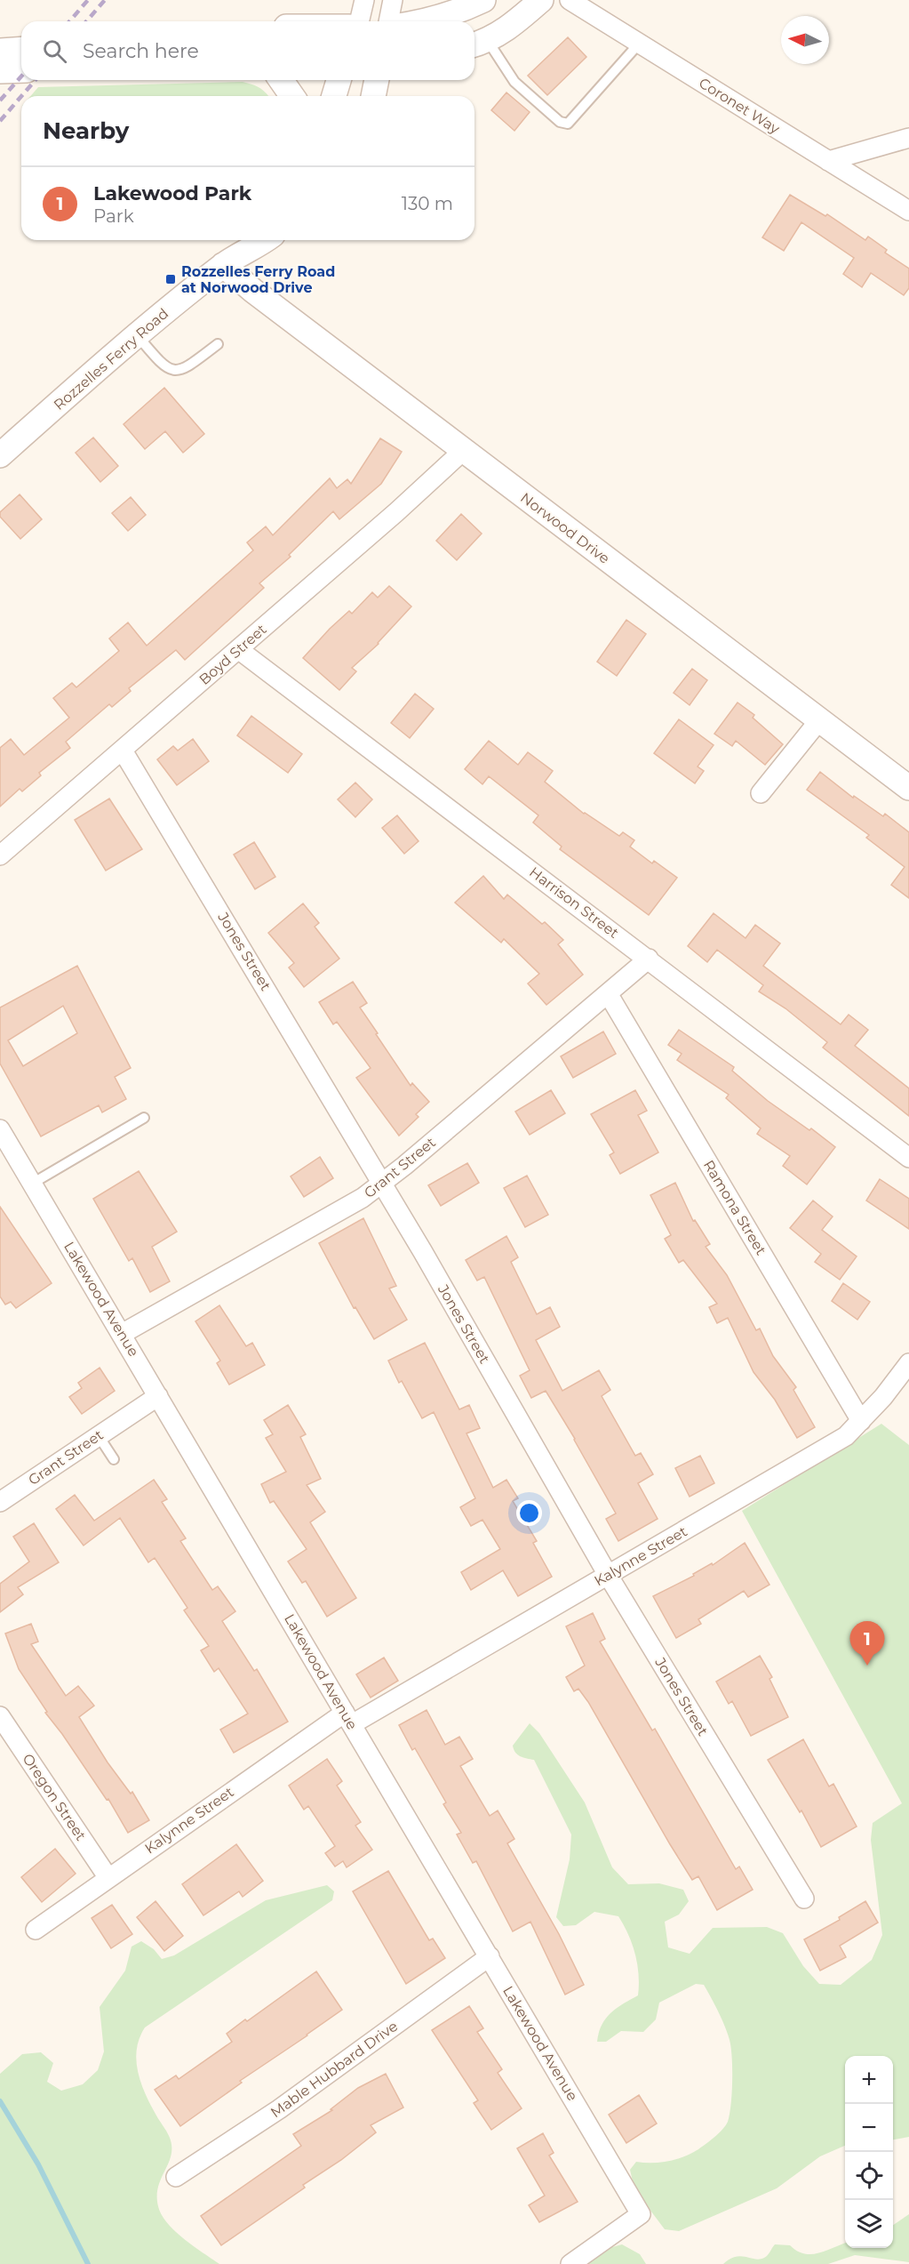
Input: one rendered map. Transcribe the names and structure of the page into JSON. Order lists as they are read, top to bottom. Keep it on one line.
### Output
{"streets":{"street":["Coronet Way","Rozzelles Ferry Road","Norwood Drive","Boyd Street","Harrison Street","Jones Street","Grant Street","Ramona Street","Lakewood Avenue","Kalynne Street","Oregon Street","Mable Hubbard Drive"]},"crossings":[["Rozzelles Ferry Road","Norwood Drive"],["Norwood Drive","Boyd Street"],["Boyd Street","Harrison Street"],["Boyd Street","Jones Street"],["Harrison Street","Grant Street"],["Jones Street","Grant Street"],["Jones Street","Kalynne Street"],["Grant Street","Ramona Street"],["Grant Street","Lakewood Avenue"],["Ramona Street","Kalynne Street"],["Lakewood Avenue","Kalynne Street"],["Lakewood Avenue","Mable Hubbard Drive"],["Kalynne Street","Oregon Street"]],"places":{"transit":["Rozzelles Ferry Road at Norwood Drive"]},"north":"left","page":{"search":"Search here","heading":"Nearby","list":[{"mark":"1","name":"Lakewood Park","note":"Park","value":"130 m"}],"pins":"1","map_buttons":["+","−"]}}
